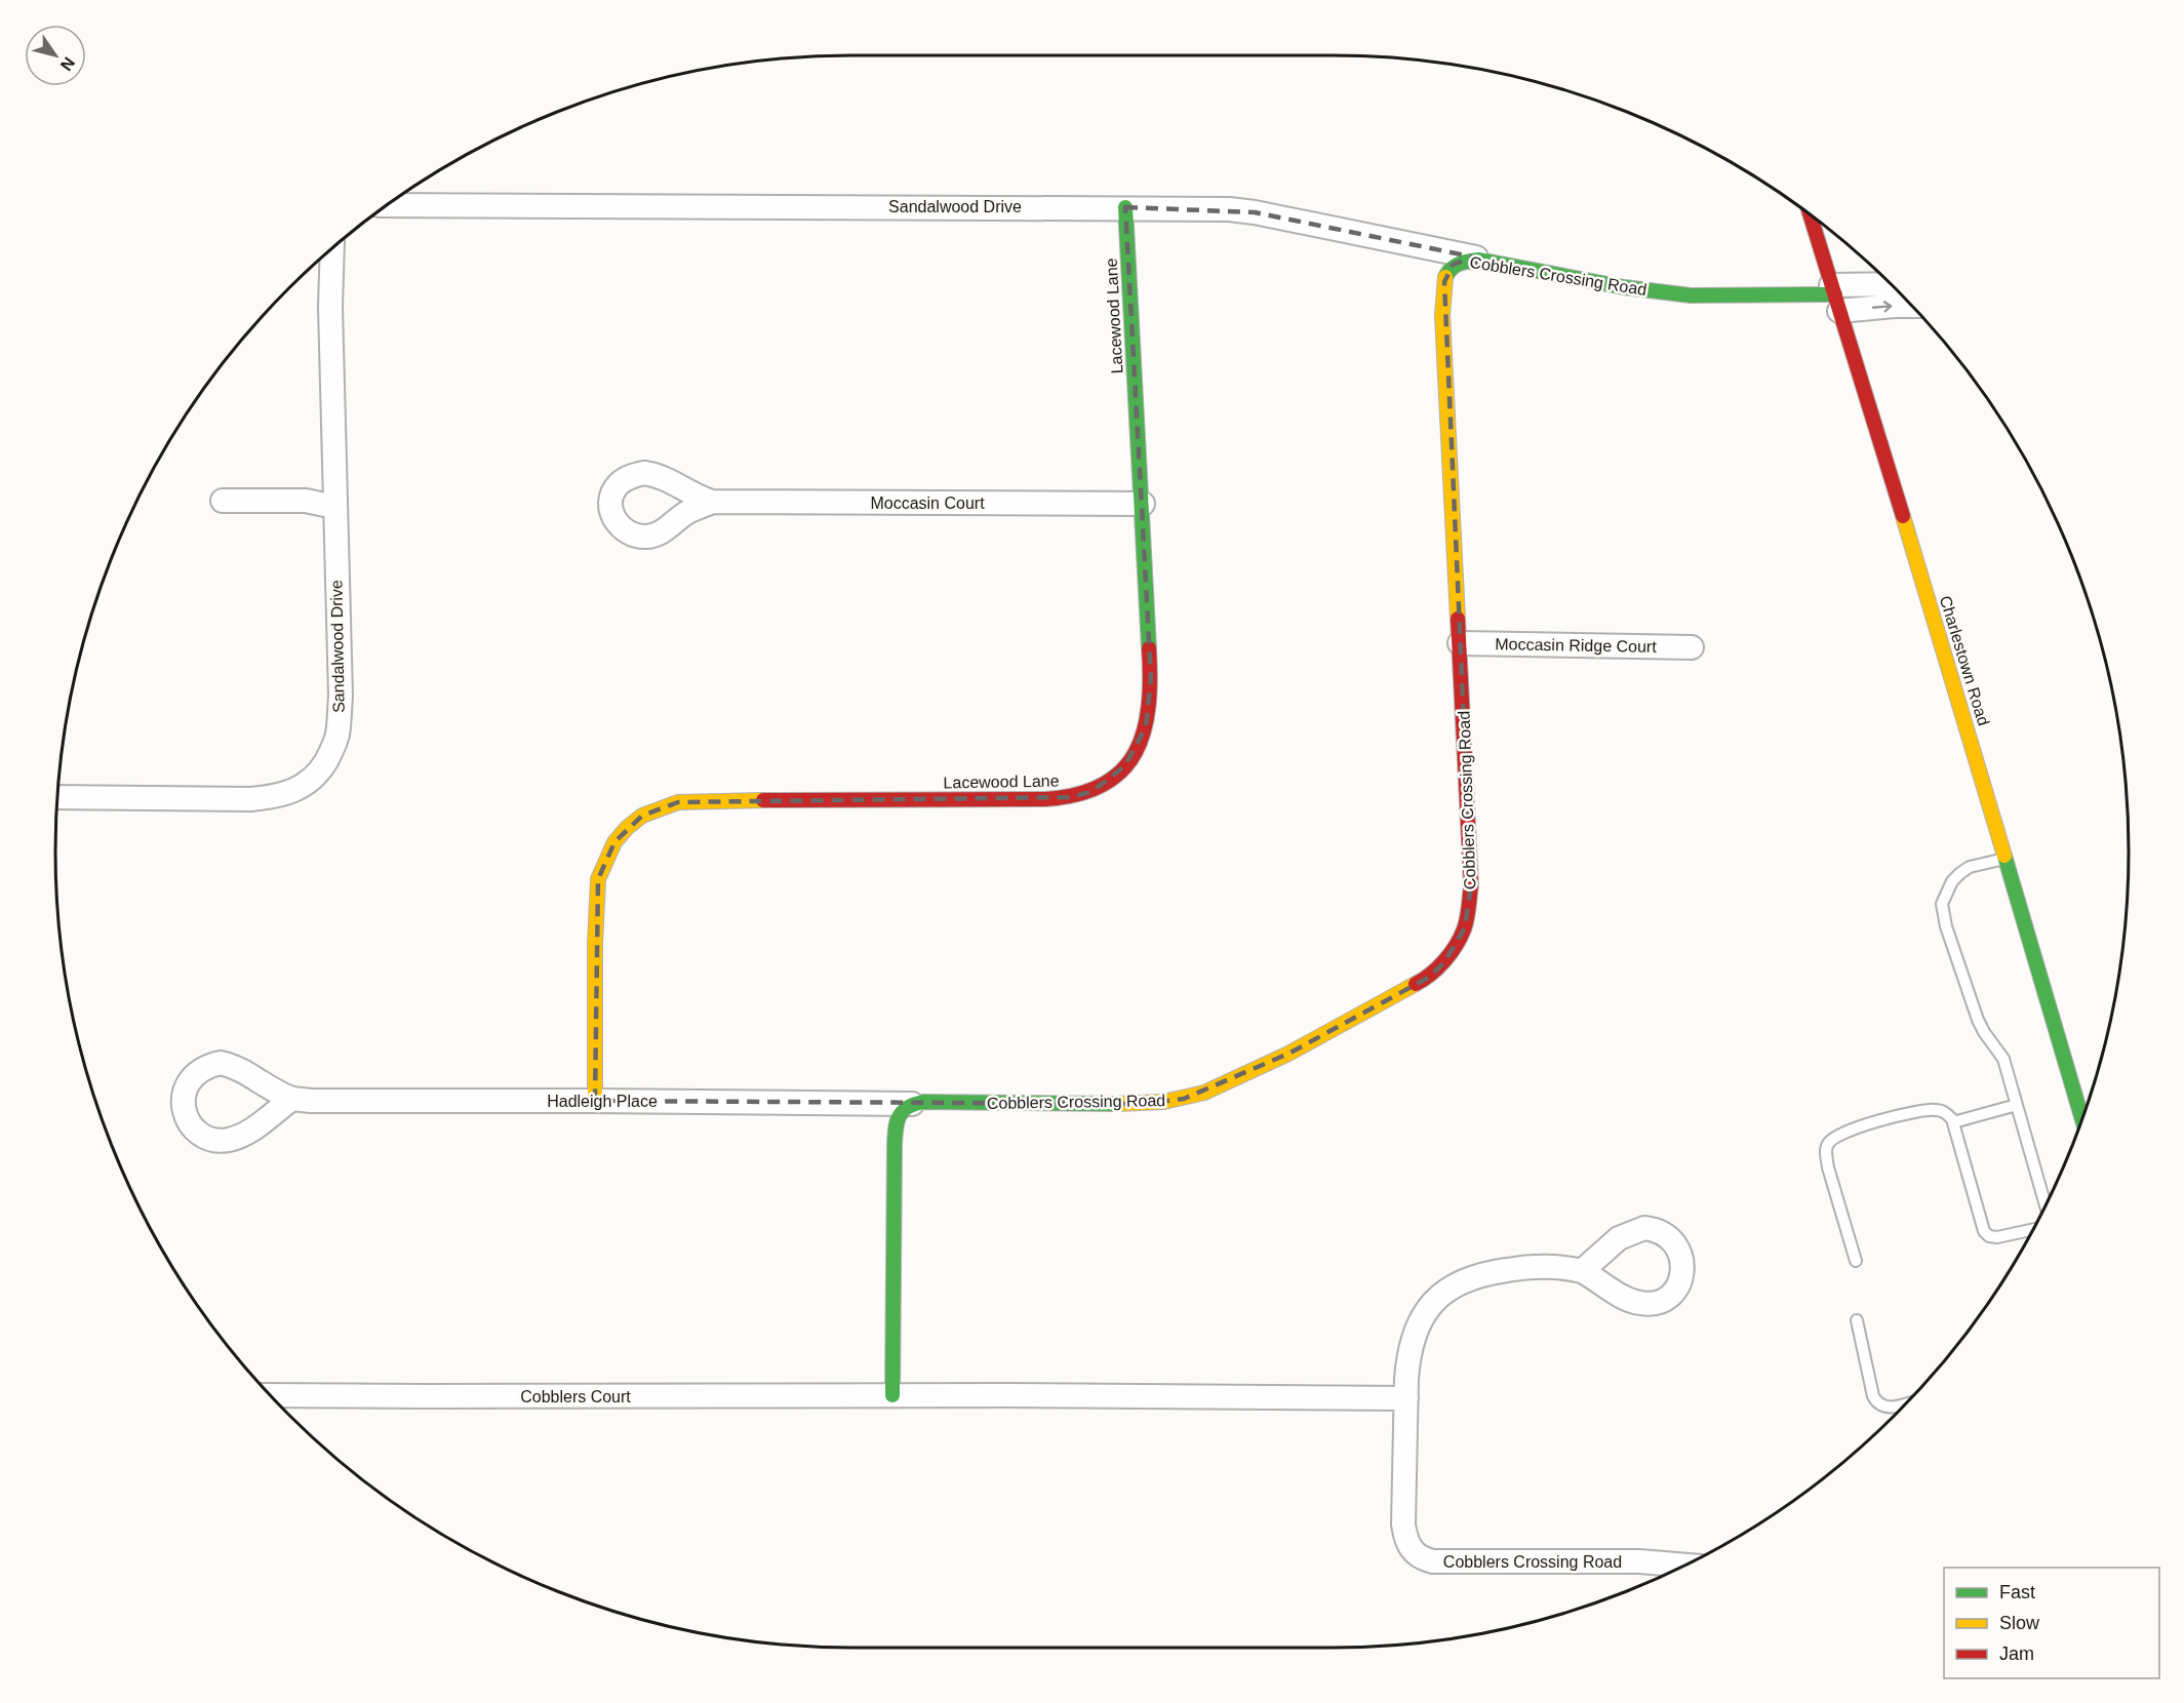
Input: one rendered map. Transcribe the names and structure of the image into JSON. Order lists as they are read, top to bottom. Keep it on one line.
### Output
{"streets":{"street":["Sandalwood Drive","Cobblers Crossing Road","Lacewood Lane","Moccasin Court","Moccasin Ridge Court","Charlestown Road","Hadleigh Place","Cobblers Court"]},"crossings":[["Sandalwood Drive","Cobblers Crossing Road"],["Sandalwood Drive","Lacewood Lane"],["Cobblers Crossing Road","Moccasin Ridge Court"],["Cobblers Crossing Road","Charlestown Road"],["Cobblers Crossing Road","Hadleigh Place"],["Lacewood Lane","Moccasin Court"],["Lacewood Lane","Hadleigh Place"]],"legend":["Fast","Slow","Jam"],"north":"bottom right"}
